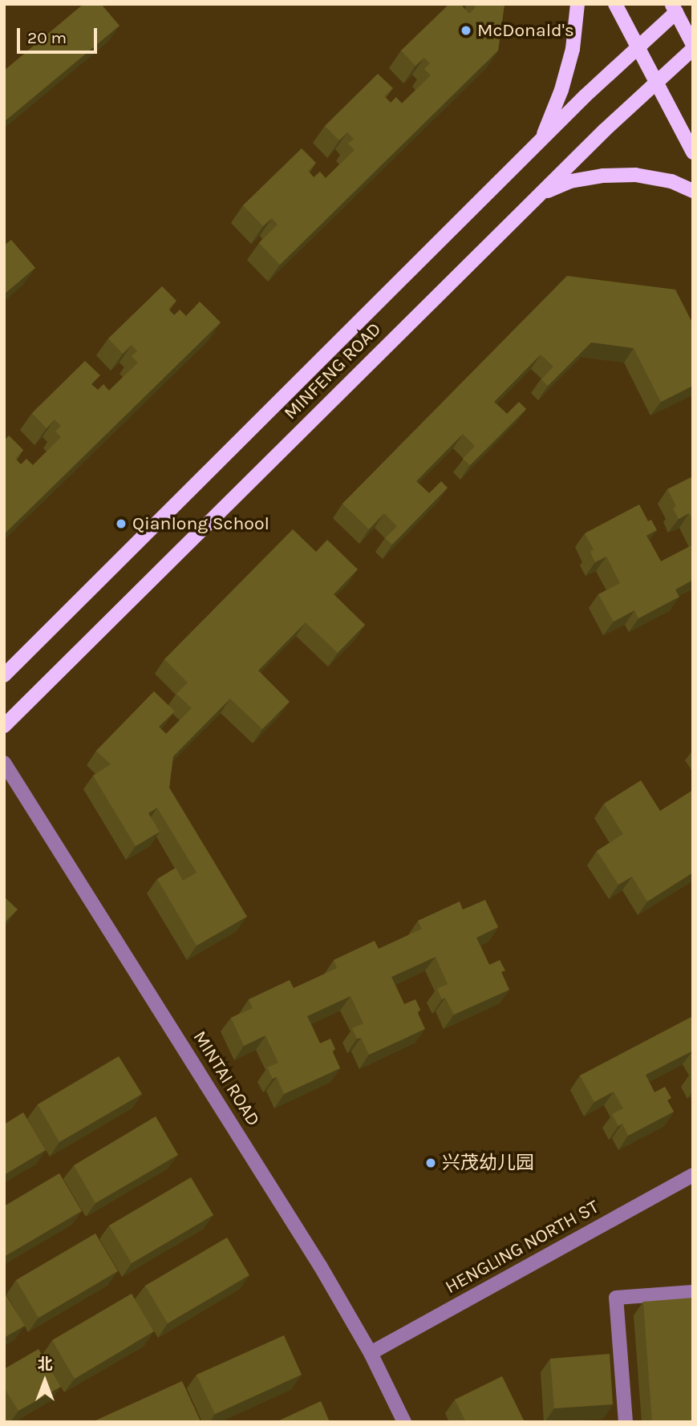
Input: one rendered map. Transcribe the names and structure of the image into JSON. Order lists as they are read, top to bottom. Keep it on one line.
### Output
{"streets":{"main road":["MINFENG ROAD"],"street":["MINTAI ROAD","HENGLING NORTH ST"]},"crossings":[["MINTAI ROAD","HENGLING NORTH ST"]],"places":["McDonald's","Qianlong School","兴茂幼儿园"],"scale_bar":"20 m","north":"top"}
